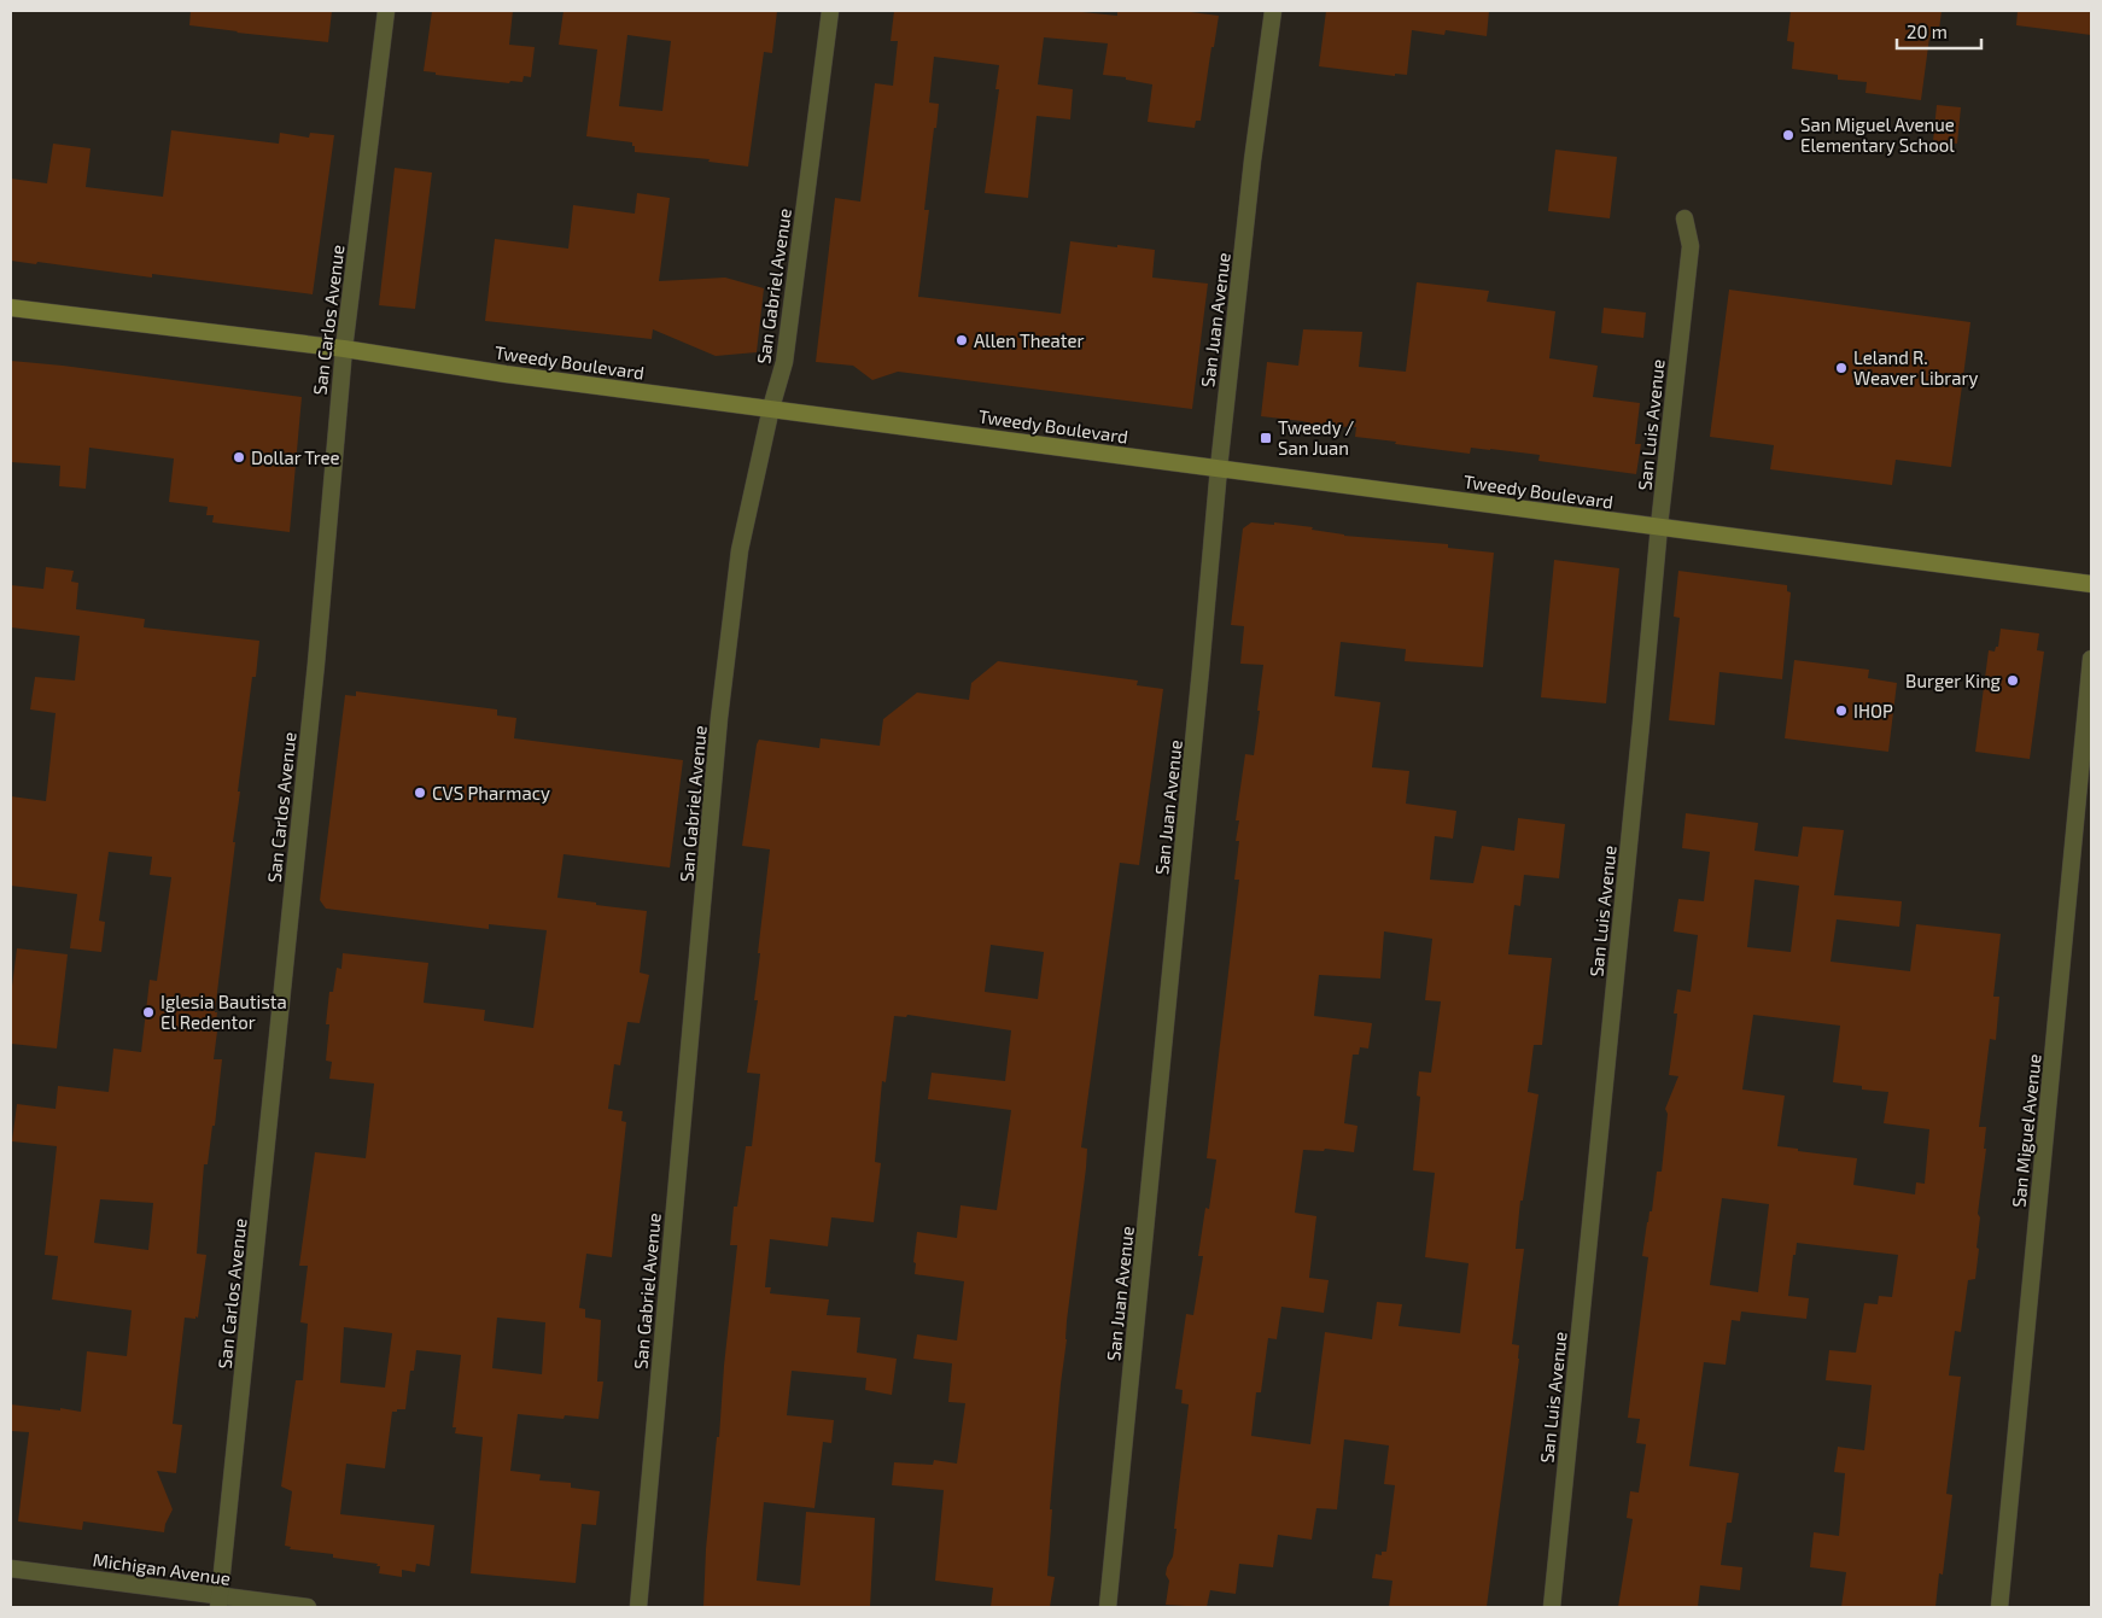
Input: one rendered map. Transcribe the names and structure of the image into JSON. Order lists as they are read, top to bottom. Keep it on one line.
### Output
{"streets":{"main road":["Tweedy Boulevard"],"street":["San Gabriel Avenue","San Carlos Avenue","San Juan Avenue","San Luis Avenue","San Miguel Avenue","Michigan Avenue"]},"crossings":[["San Gabriel Avenue","Tweedy Boulevard"],["San Carlos Avenue","Tweedy Boulevard"],["San Carlos Avenue","Michigan Avenue"],["San Juan Avenue","Tweedy Boulevard"],["Tweedy Boulevard","San Luis Avenue"]],"places":{"other":["San Miguel Avenue Elementary School","Allen Theater","Leland R. Weaver Library","Dollar Tree","Burger King","IHOP","CVS Pharmacy","Iglesia Bautista El Redentor"],"transit":["Tweedy / San Juan"]},"scale_bar":"20 m"}
